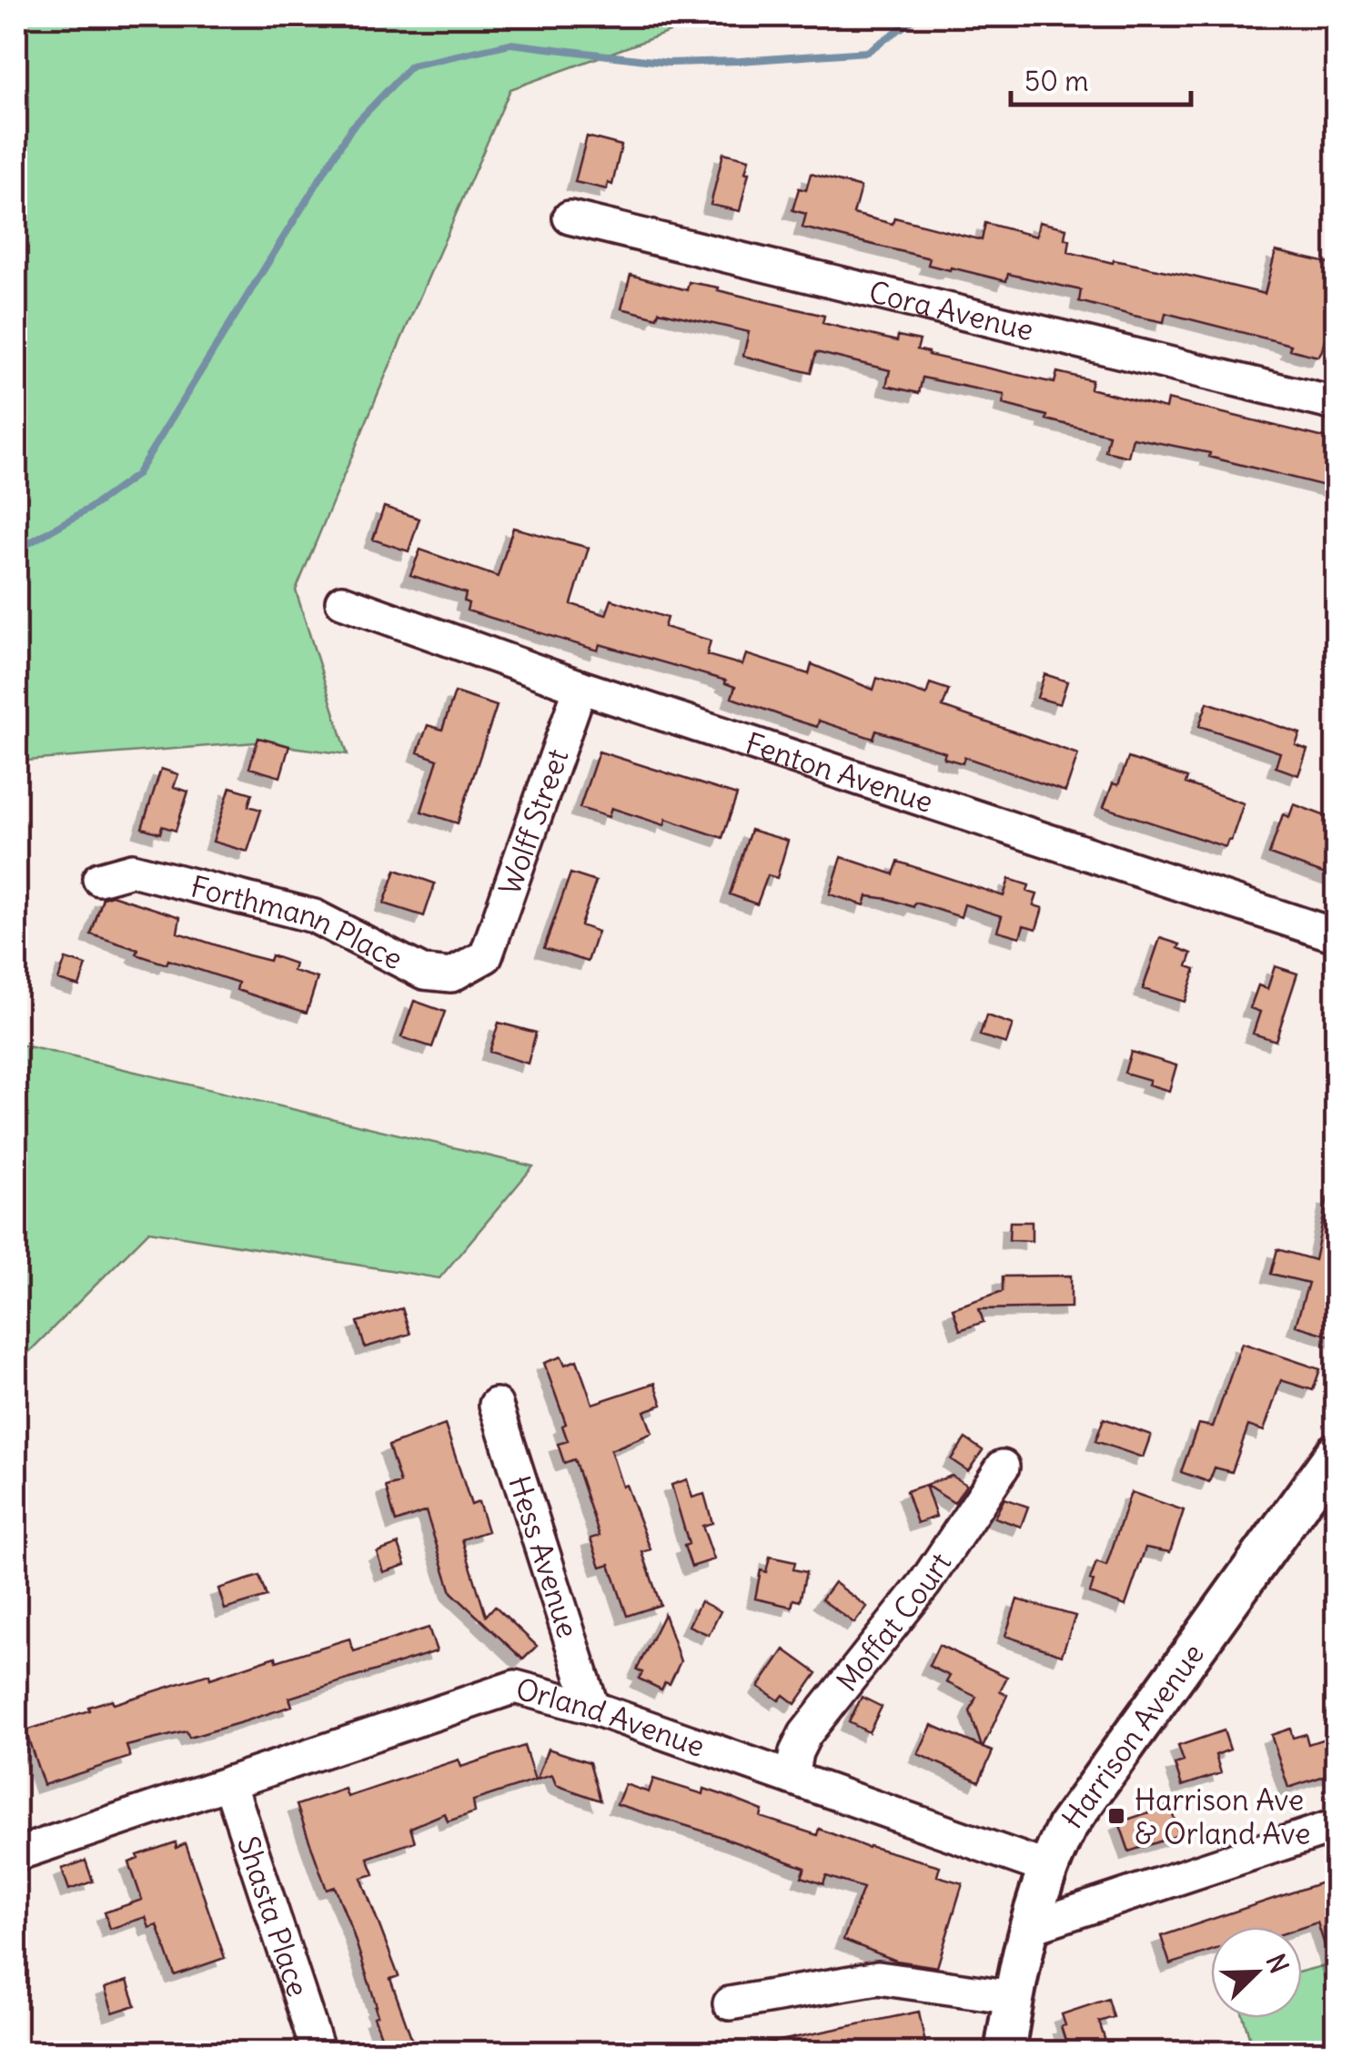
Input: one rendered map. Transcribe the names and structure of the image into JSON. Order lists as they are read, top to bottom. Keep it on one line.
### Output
{"streets":{"main road":["Harrison Avenue"],"street":["Cora Avenue","Fenton Avenue","Wolff Street","Forthmann Place","Hess Avenue","Moffat Court","Orland Avenue","Shasta Place"]},"crossings":[["Fenton Avenue","Wolff Street"],["Wolff Street","Forthmann Place"],["Hess Avenue","Orland Avenue"],["Moffat Court","Orland Avenue"],["Orland Avenue","Harrison Avenue"],["Orland Avenue","Shasta Place"]],"places":{"transit":["Harrison Ave & Orland Ave"]},"scale_bar":"50 m","north":"top right"}
